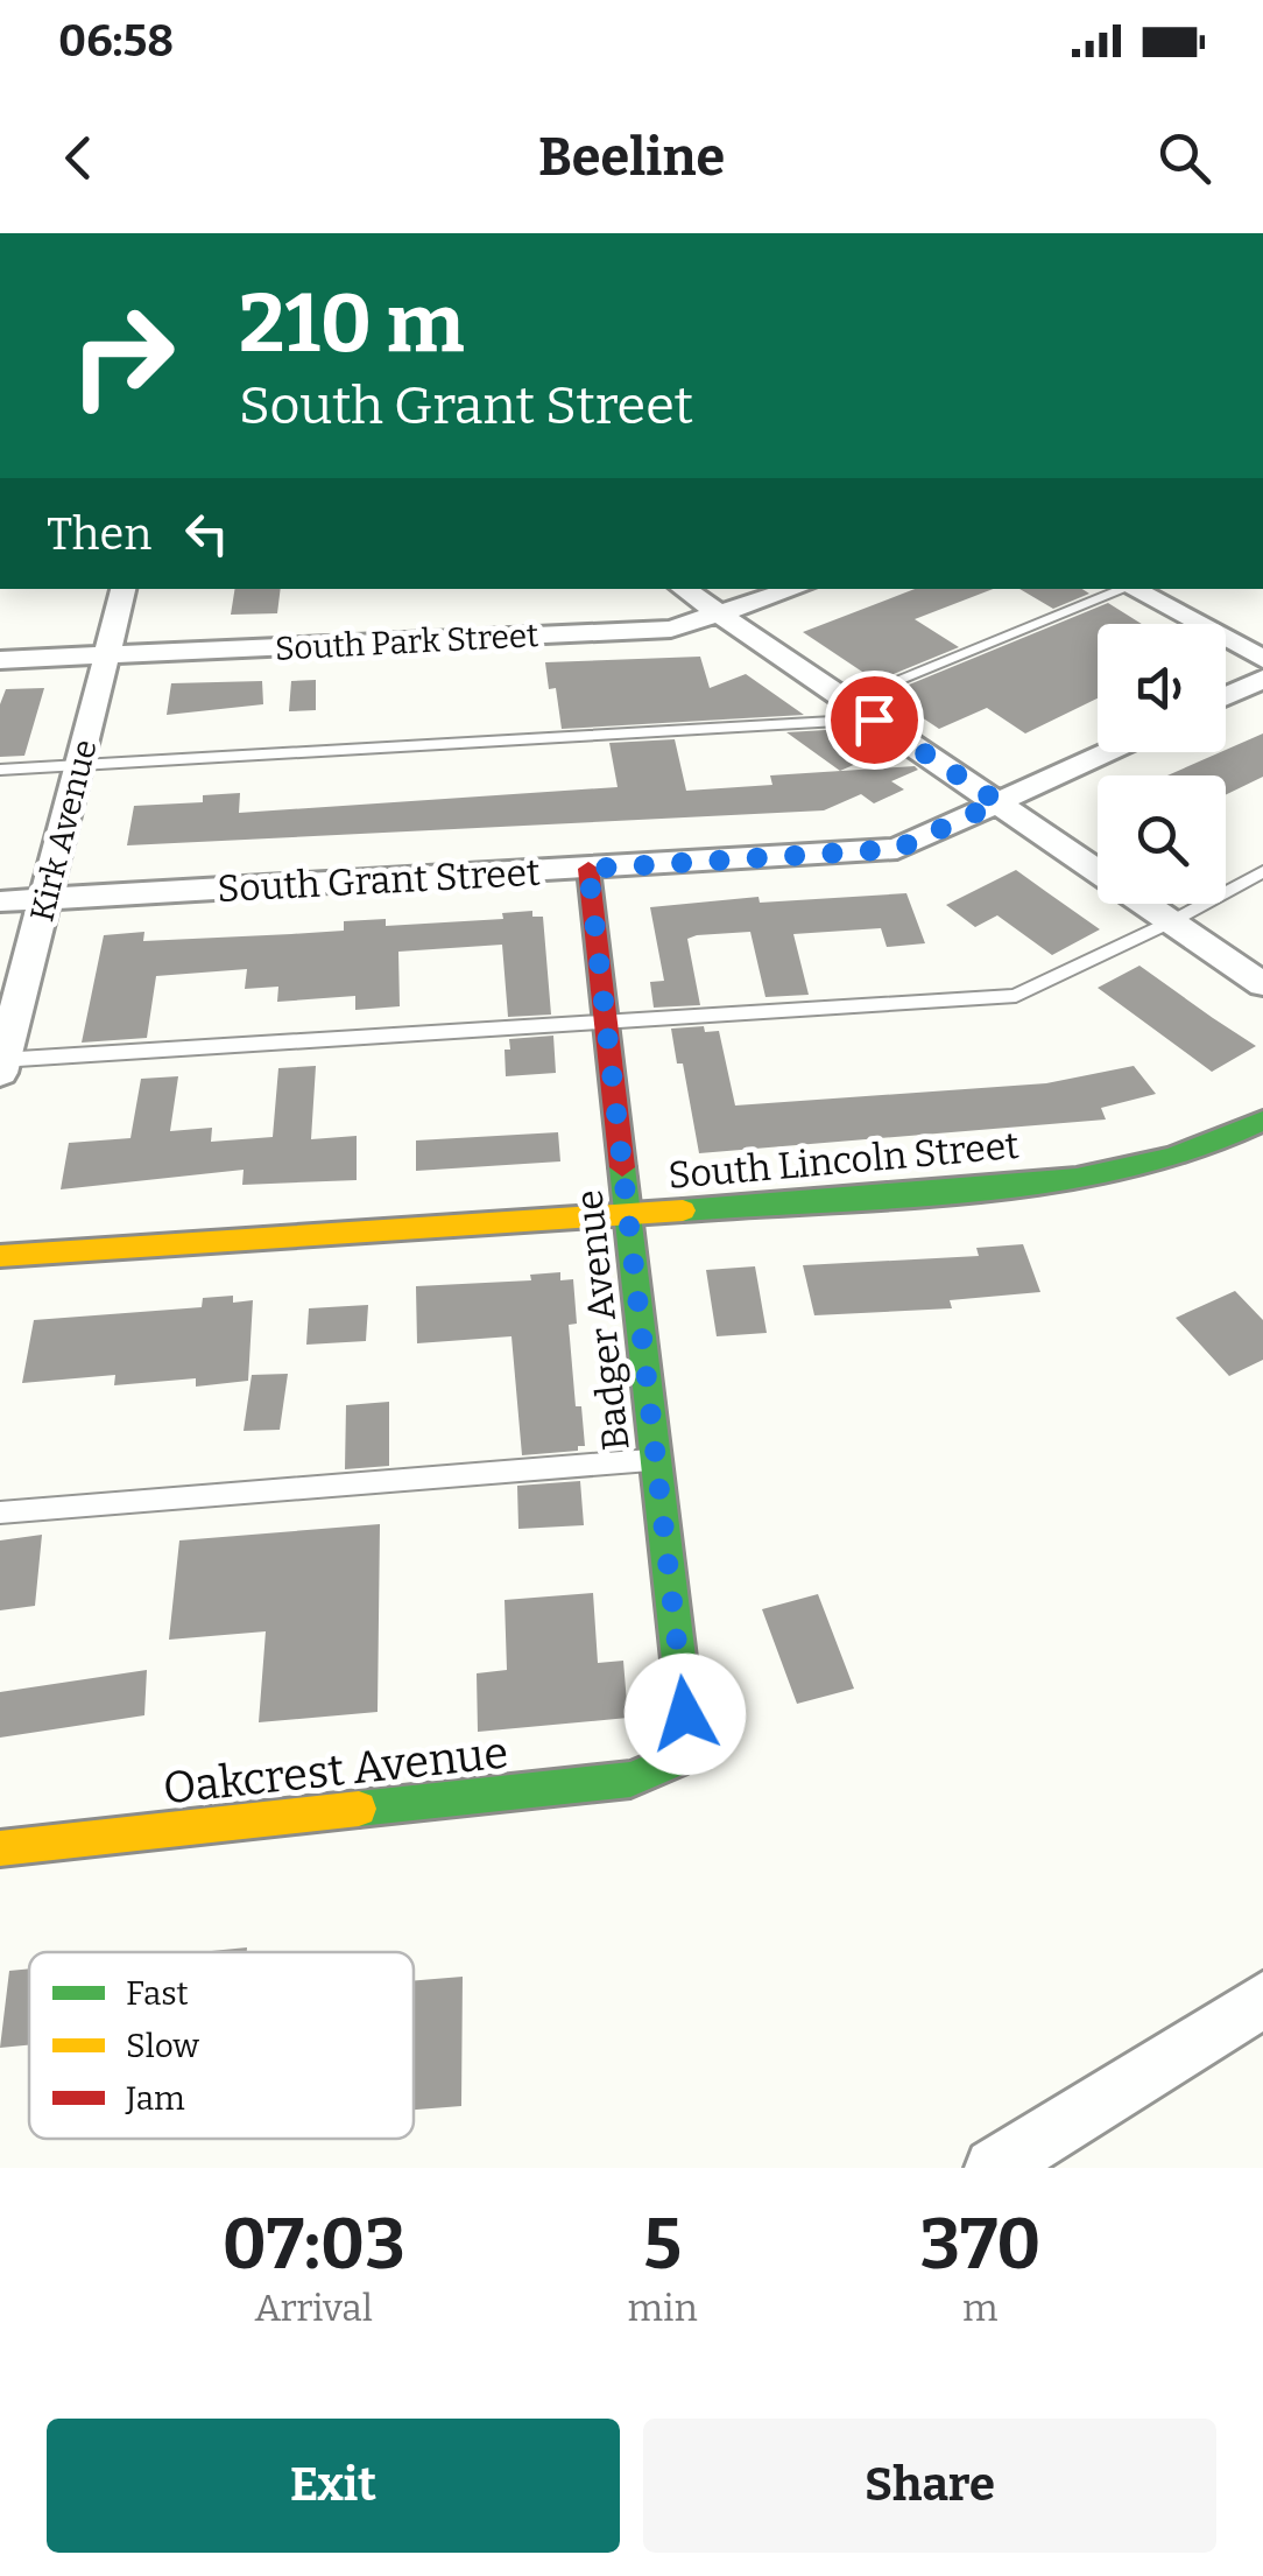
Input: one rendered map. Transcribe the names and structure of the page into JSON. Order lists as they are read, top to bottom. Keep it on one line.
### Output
{"streets":{"street":["South Park Street","Kirk Avenue","South Grant Street","South Lincoln Street","Badger Avenue","Oakcrest Avenue"]},"crossings":[["South Park Street","Kirk Avenue"],["Kirk Avenue","South Grant Street"],["South Grant Street","Badger Avenue"],["South Lincoln Street","Badger Avenue"],["Badger Avenue","Oakcrest Avenue"]],"legend":["Fast","Slow","Jam"],"page":{"status":"06:58","header":"Beeline","turn":["210 m","South Grant Street"],"then":"Then","eta":["07:03","Arrival","5","min","370","m"],"buttons":["Exit","Share"]}}
